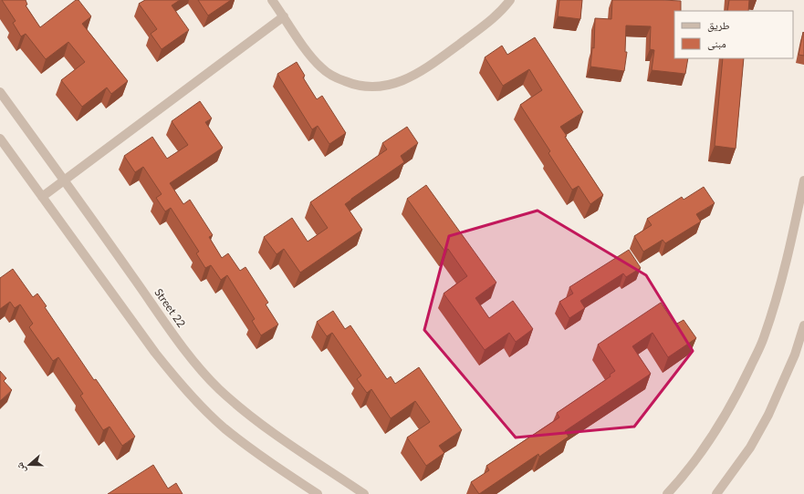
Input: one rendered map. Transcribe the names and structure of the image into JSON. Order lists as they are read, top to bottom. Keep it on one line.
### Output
{"streets":{"street":["Street 22"]},"legend":["طريق","مبنى"],"north":"left"}
